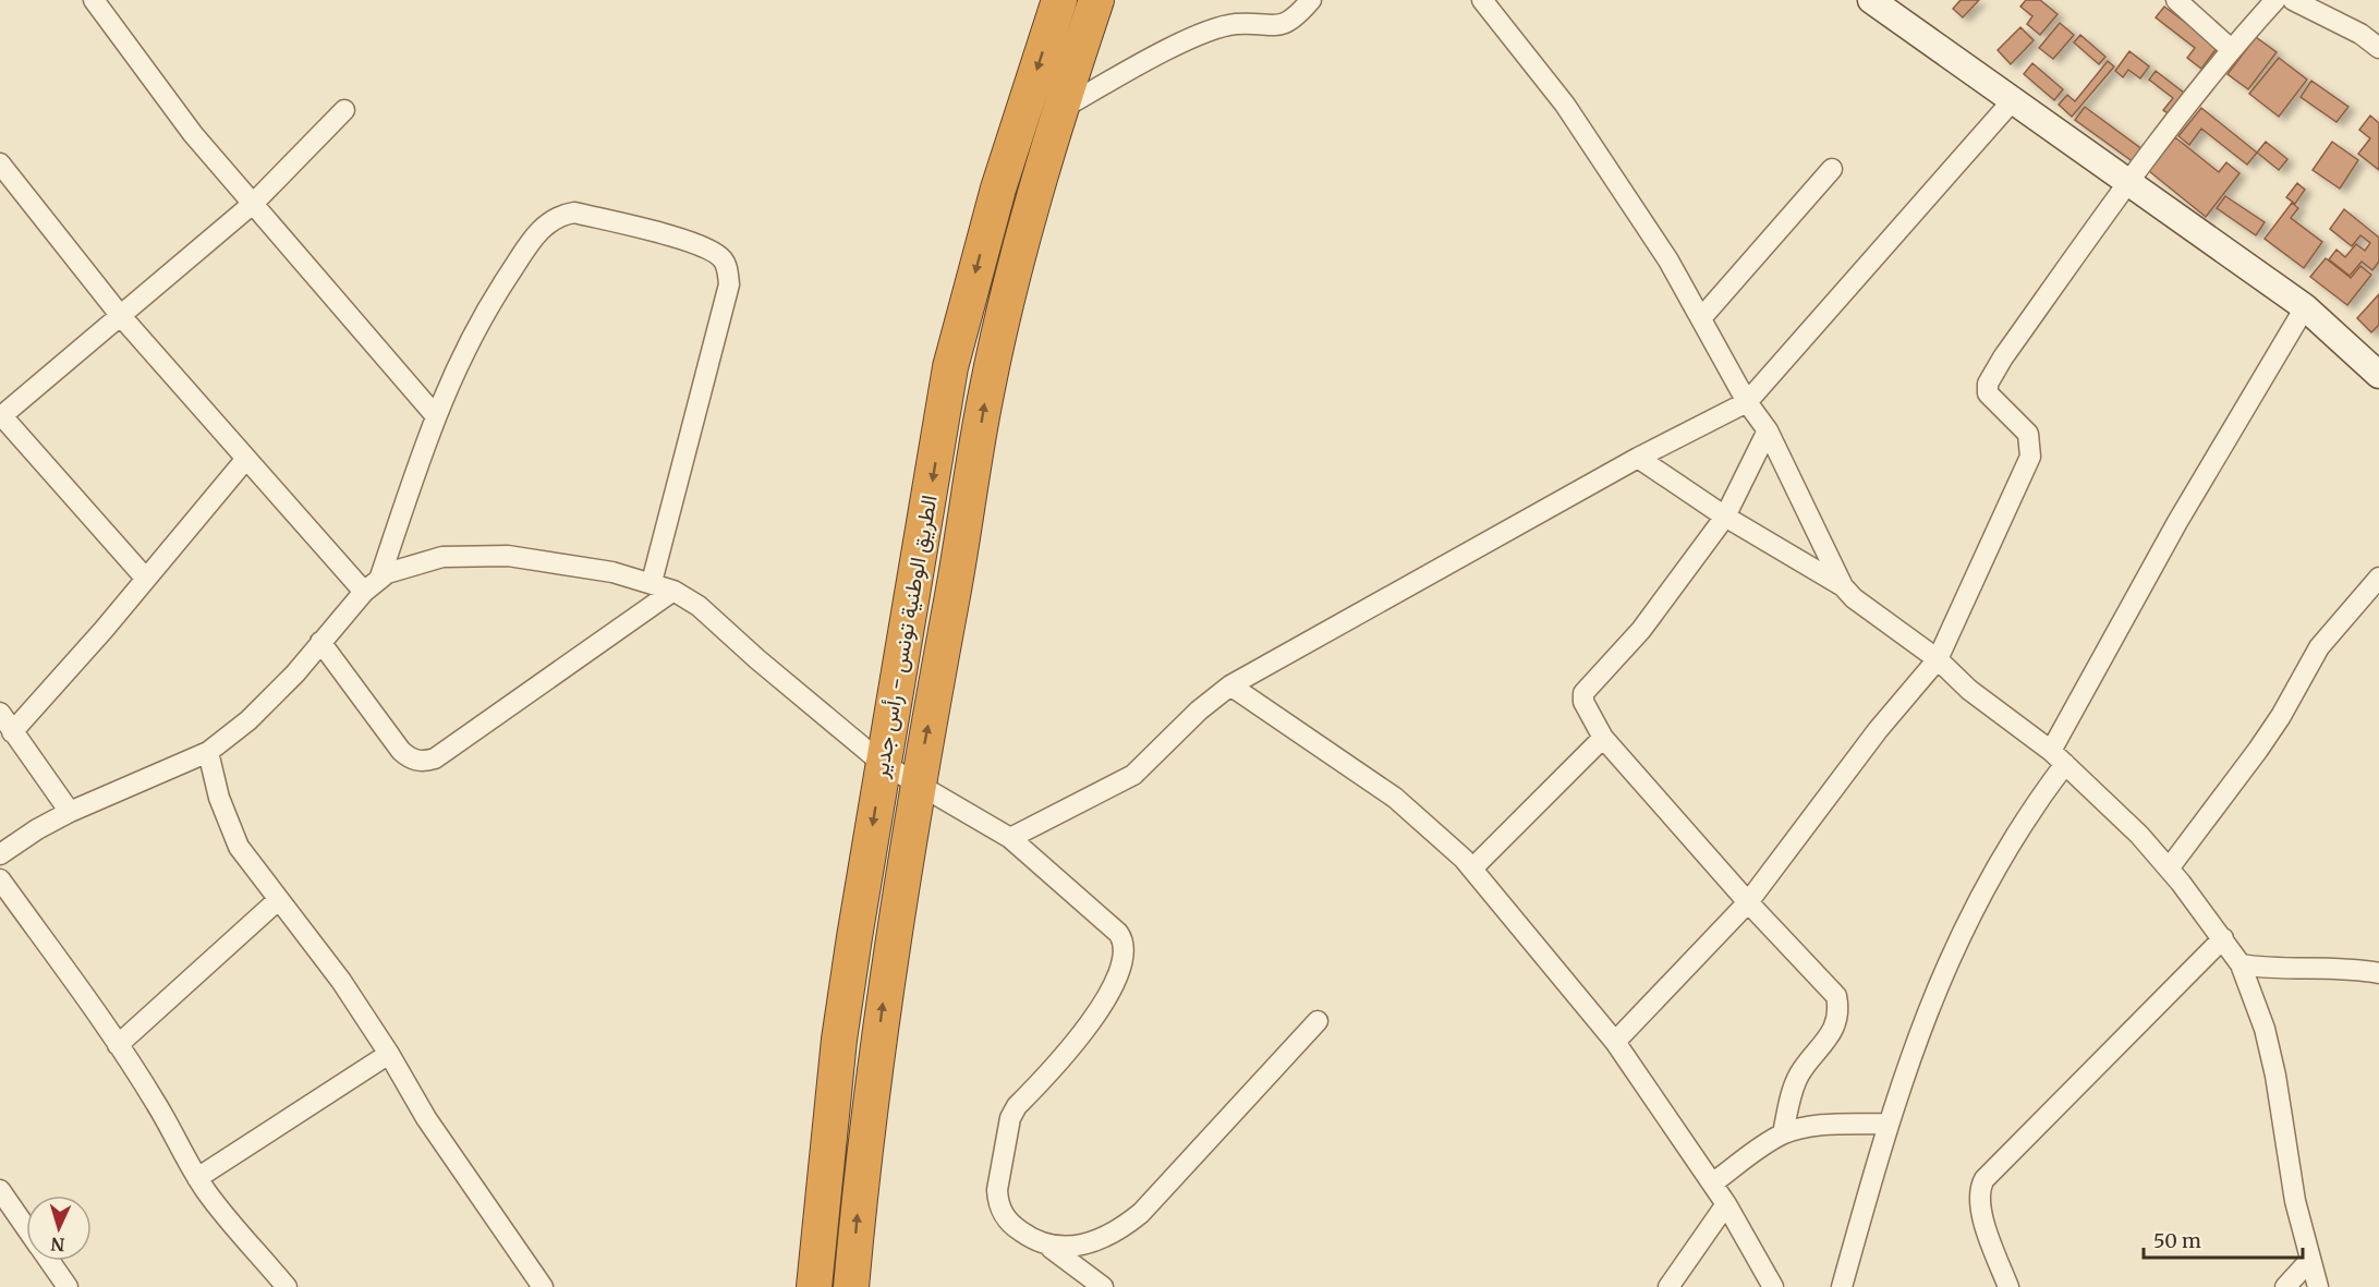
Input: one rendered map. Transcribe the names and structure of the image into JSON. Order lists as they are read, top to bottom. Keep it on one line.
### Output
{"streets":{"highway":["الطريق الوطنية تونس - رأس جدير"]},"scale_bar":"50 m","north":"bottom"}
